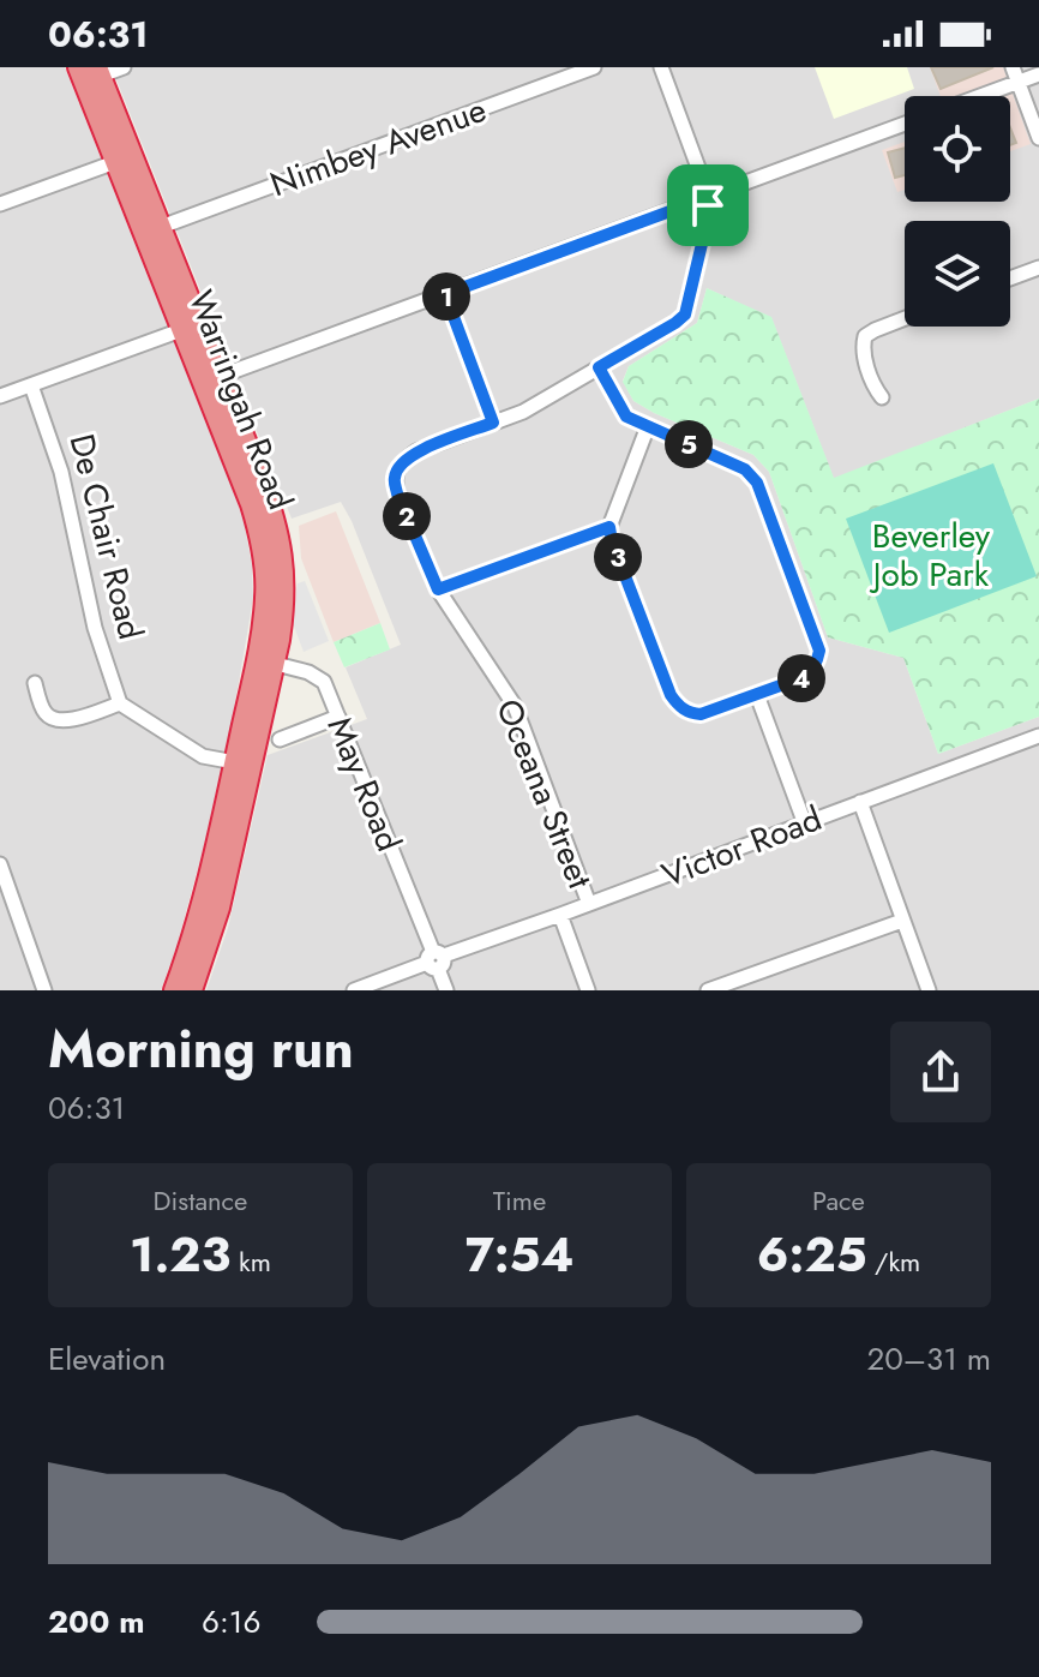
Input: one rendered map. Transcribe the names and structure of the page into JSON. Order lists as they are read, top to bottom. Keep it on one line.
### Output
{"streets":{"highway":["Warringah Road"],"street":["Nimbey Avenue","De Chair Road","May Road","Oceana Street","Victor Road"]},"crossings":[["Nimbey Avenue","Warringah Road"],["Warringah Road","May Road"],["May Road","Victor Road"],["Oceana Street","Victor Road"]],"parks":["Beverley Job Park"],"page":{"status":"06:31","pins":["1","5","2","3","4"],"heading":["Morning run","06:31"],"stats":[["Distance","1.23 km"],["Time","7:54"],["Pace","6:25 /km"]],"chart":["Elevation","20–31 m"],"list":[{"name":"200 m","note":"6:16"}]}}
